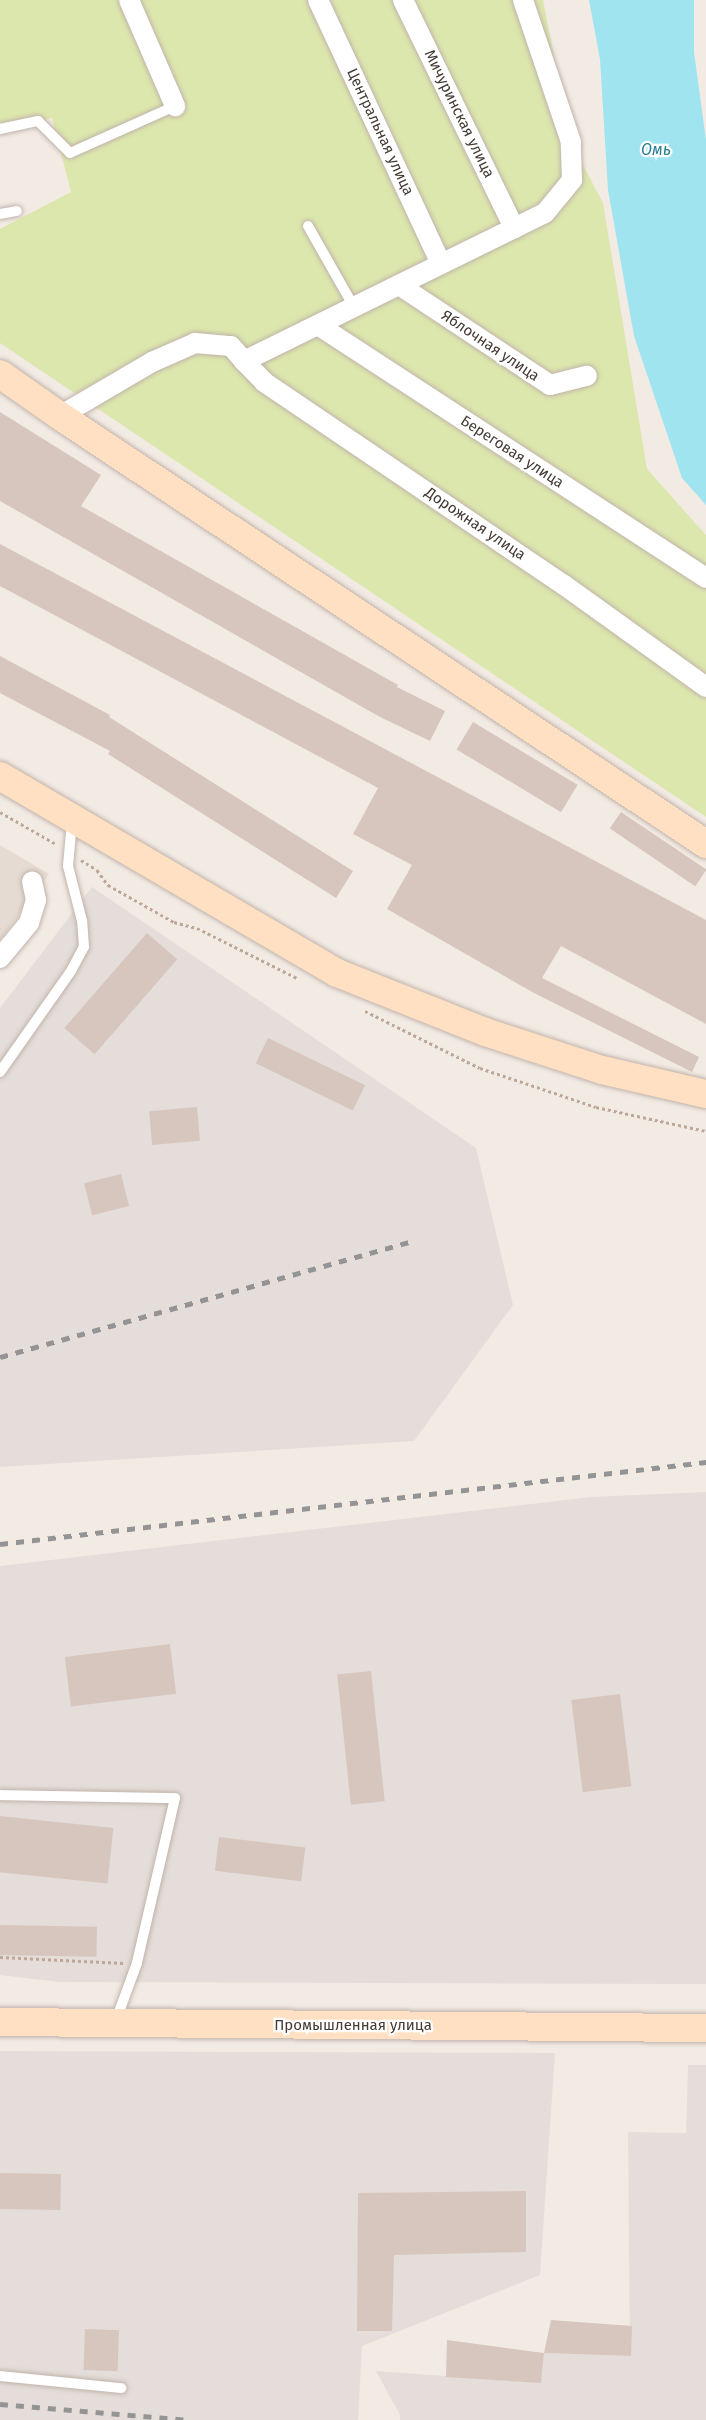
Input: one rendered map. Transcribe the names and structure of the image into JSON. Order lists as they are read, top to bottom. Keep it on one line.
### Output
{"streets":{"street":["Мичуринская улица","Центральная улица","Яблочная улица","Береговая улица","Дорожная улица","Промышленная улица"]},"water":["Омь"]}
